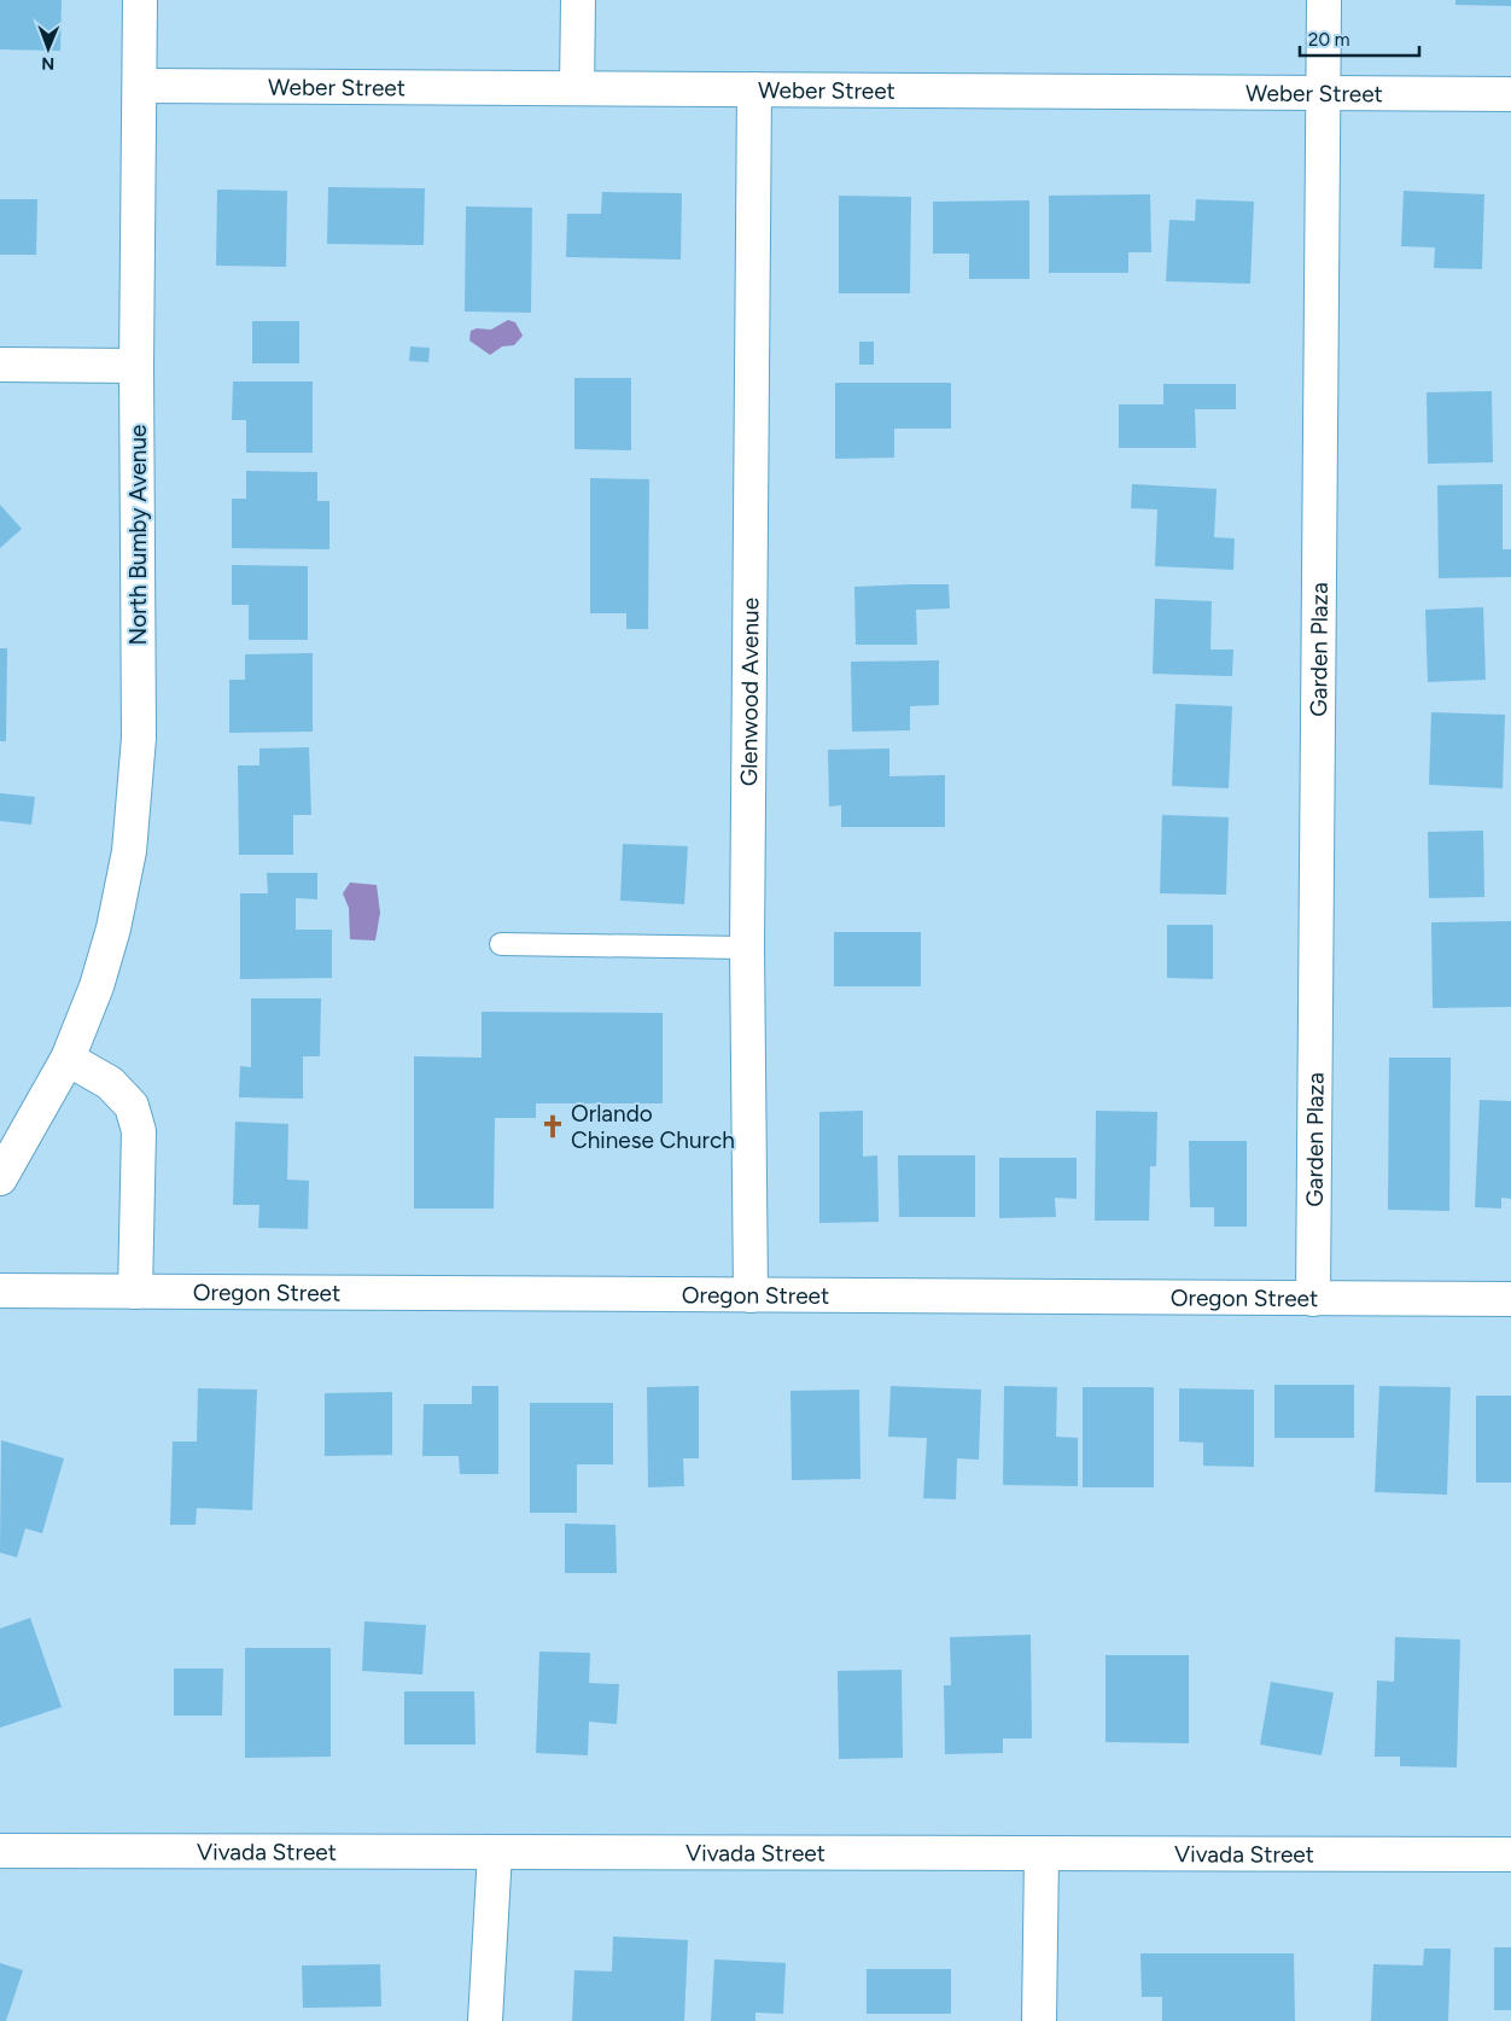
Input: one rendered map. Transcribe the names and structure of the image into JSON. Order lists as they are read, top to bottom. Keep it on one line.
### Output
{"streets":{"street":["Weber Street","North Bumby Avenue","Garden Plaza","Glenwood Avenue","Oregon Street","Vivada Street"]},"crossings":[["Weber Street","North Bumby Avenue"],["Weber Street","Garden Plaza"],["Weber Street","Glenwood Avenue"],["Garden Plaza","Oregon Street"],["Glenwood Avenue","Oregon Street"]],"places":{"church":["Orlando Chinese Church"]},"scale_bar":"20 m","north":"bottom"}
